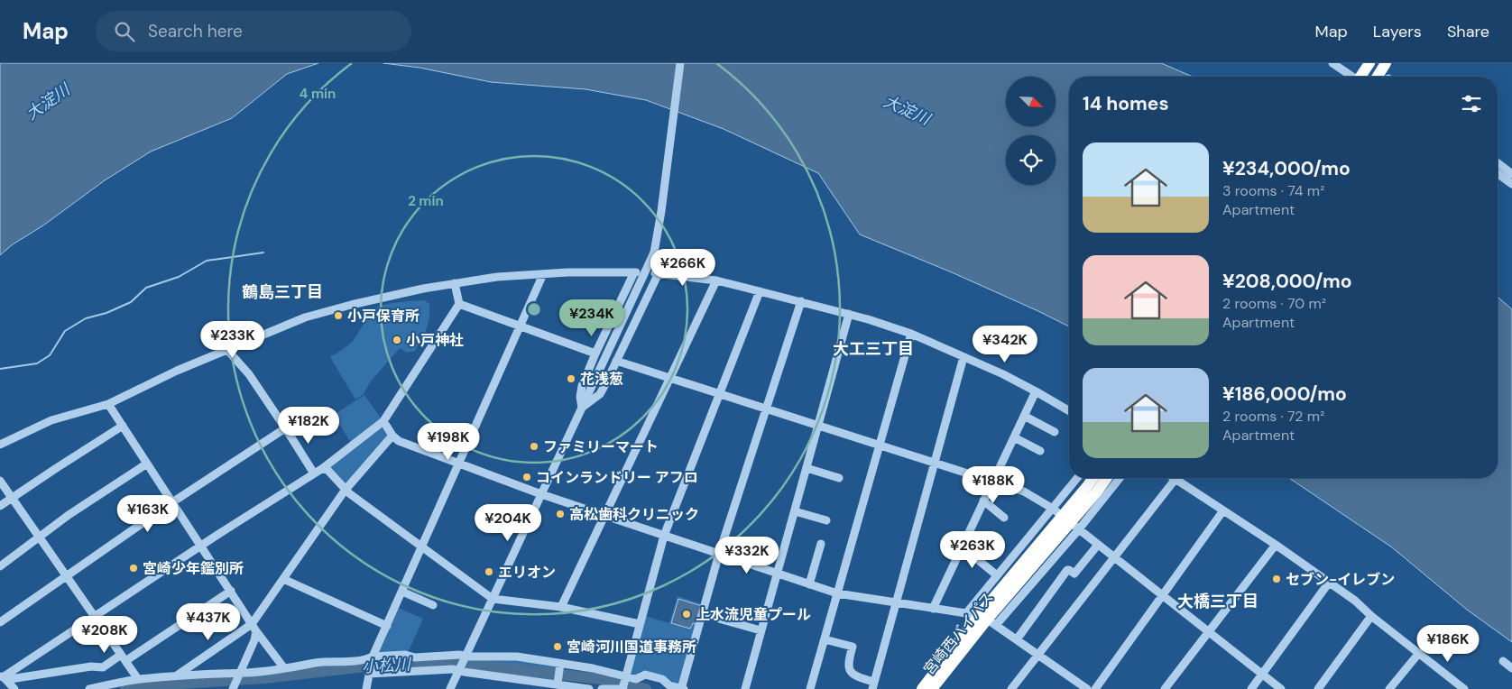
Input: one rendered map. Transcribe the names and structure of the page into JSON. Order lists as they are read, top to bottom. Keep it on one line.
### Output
{"streets":{"highway":["宮崎西バイパス"]},"districts":["鶴島三丁目","大工三丁目","大橋三丁目"],"water":["大淀川","小松川"],"places":["小戸保育所","小戸神社","花浅葱","ファミリーマート","コインランドリー アフロ","高松歯科クリニック","宮崎少年鑑別所","エリオン","セブン-イレブン","上水流児童プール","宮崎河川国道事務所"],"north":"bottom right","page":{"header":"Map","search":"Search here","nav":["Map","Layers","Share"],"heading":"14 homes","list":[{"name":"¥234,000/mo","note":"3 rooms · 74 m² · Apartment"},{"name":"¥208,000/mo","note":"2 rooms · 70 m² · Apartment"},{"name":"¥186,000/mo","note":"2 rooms · 72 m² · Apartment"}],"price":["¥266K","¥234K","¥233K","¥342K","¥182K","¥198K","¥188K","¥163K","¥204K","¥263K","¥332K","¥437K","¥208K","¥186K"]},"rings":["4 min","2 min"]}
